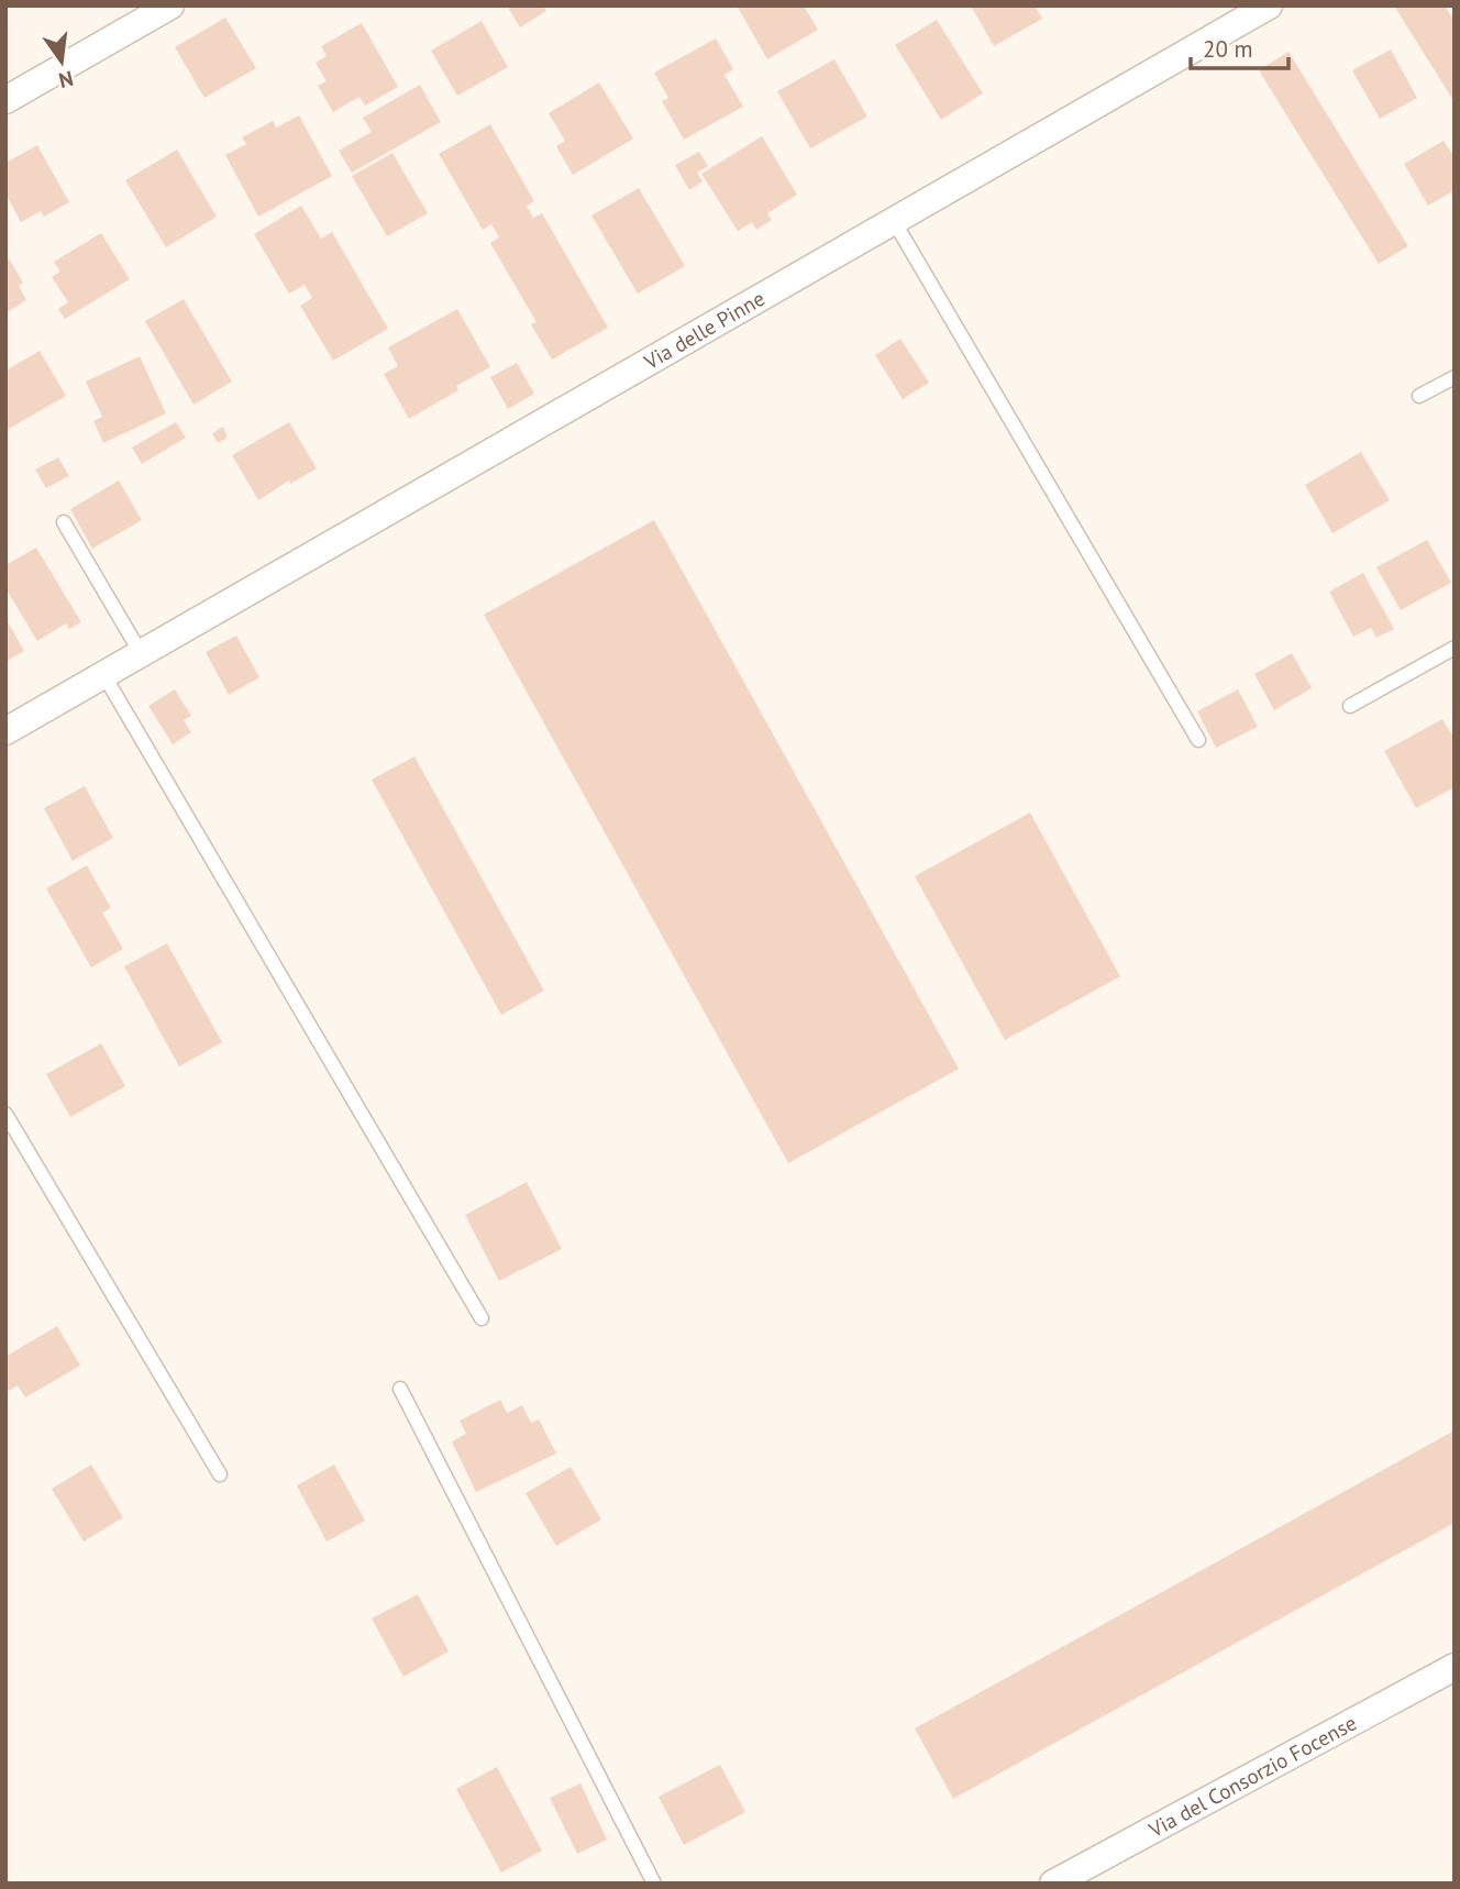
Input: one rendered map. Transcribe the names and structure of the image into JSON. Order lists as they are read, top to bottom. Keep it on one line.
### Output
{"streets":{"street":["Via delle Pinne","Via del Consorzio Focense"]},"scale_bar":"20 m","north":"bottom"}
